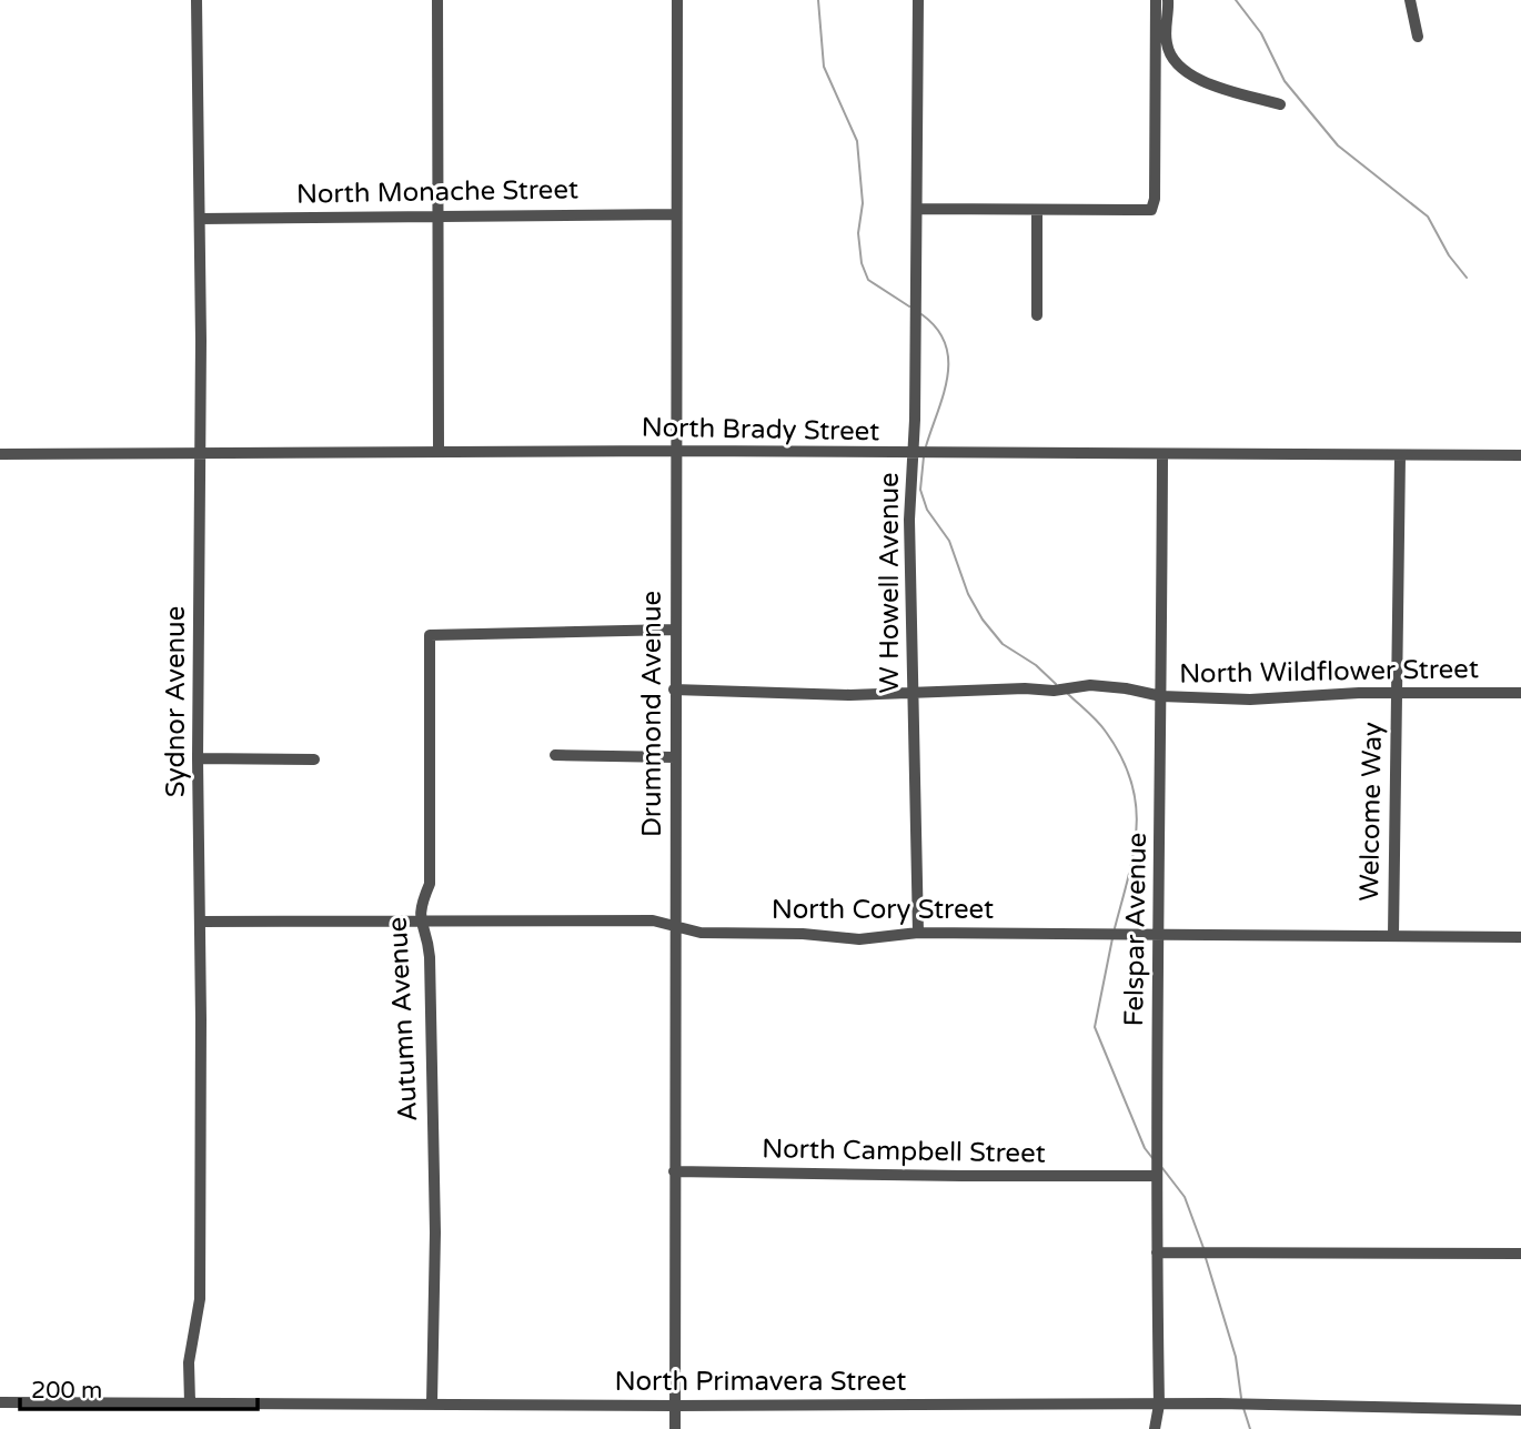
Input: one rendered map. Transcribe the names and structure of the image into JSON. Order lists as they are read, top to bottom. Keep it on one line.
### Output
{"streets":{"street":["North Monache Street","North Brady Street","W Howell Avenue","North Wildflower Street","Sydnor Avenue","Drummond Avenue","Welcome Way","North Cory Street","Felspar Avenue","Autumn Avenue","North Campbell Street","North Primavera Street"]},"crossings":[["North Monache Street","Sydnor Avenue"],["North Monache Street","Drummond Avenue"],["North Brady Street","W Howell Avenue"],["North Brady Street","Sydnor Avenue"],["North Brady Street","Drummond Avenue"],["North Brady Street","Welcome Way"],["North Brady Street","Felspar Avenue"],["W Howell Avenue","North Wildflower Street"],["W Howell Avenue","North Cory Street"],["North Wildflower Street","Drummond Avenue"],["North Wildflower Street","Welcome Way"],["North Wildflower Street","Felspar Avenue"],["Sydnor Avenue","North Cory Street"],["Sydnor Avenue","North Primavera Street"],["Drummond Avenue","North Cory Street"],["Drummond Avenue","Autumn Avenue"],["Drummond Avenue","North Campbell Street"],["Drummond Avenue","North Primavera Street"],["Welcome Way","North Cory Street"],["North Cory Street","Felspar Avenue"],["North Cory Street","Autumn Avenue"],["Felspar Avenue","North Campbell Street"],["Felspar Avenue","North Primavera Street"],["Autumn Avenue","North Primavera Street"]],"scale_bar":"200 m"}
